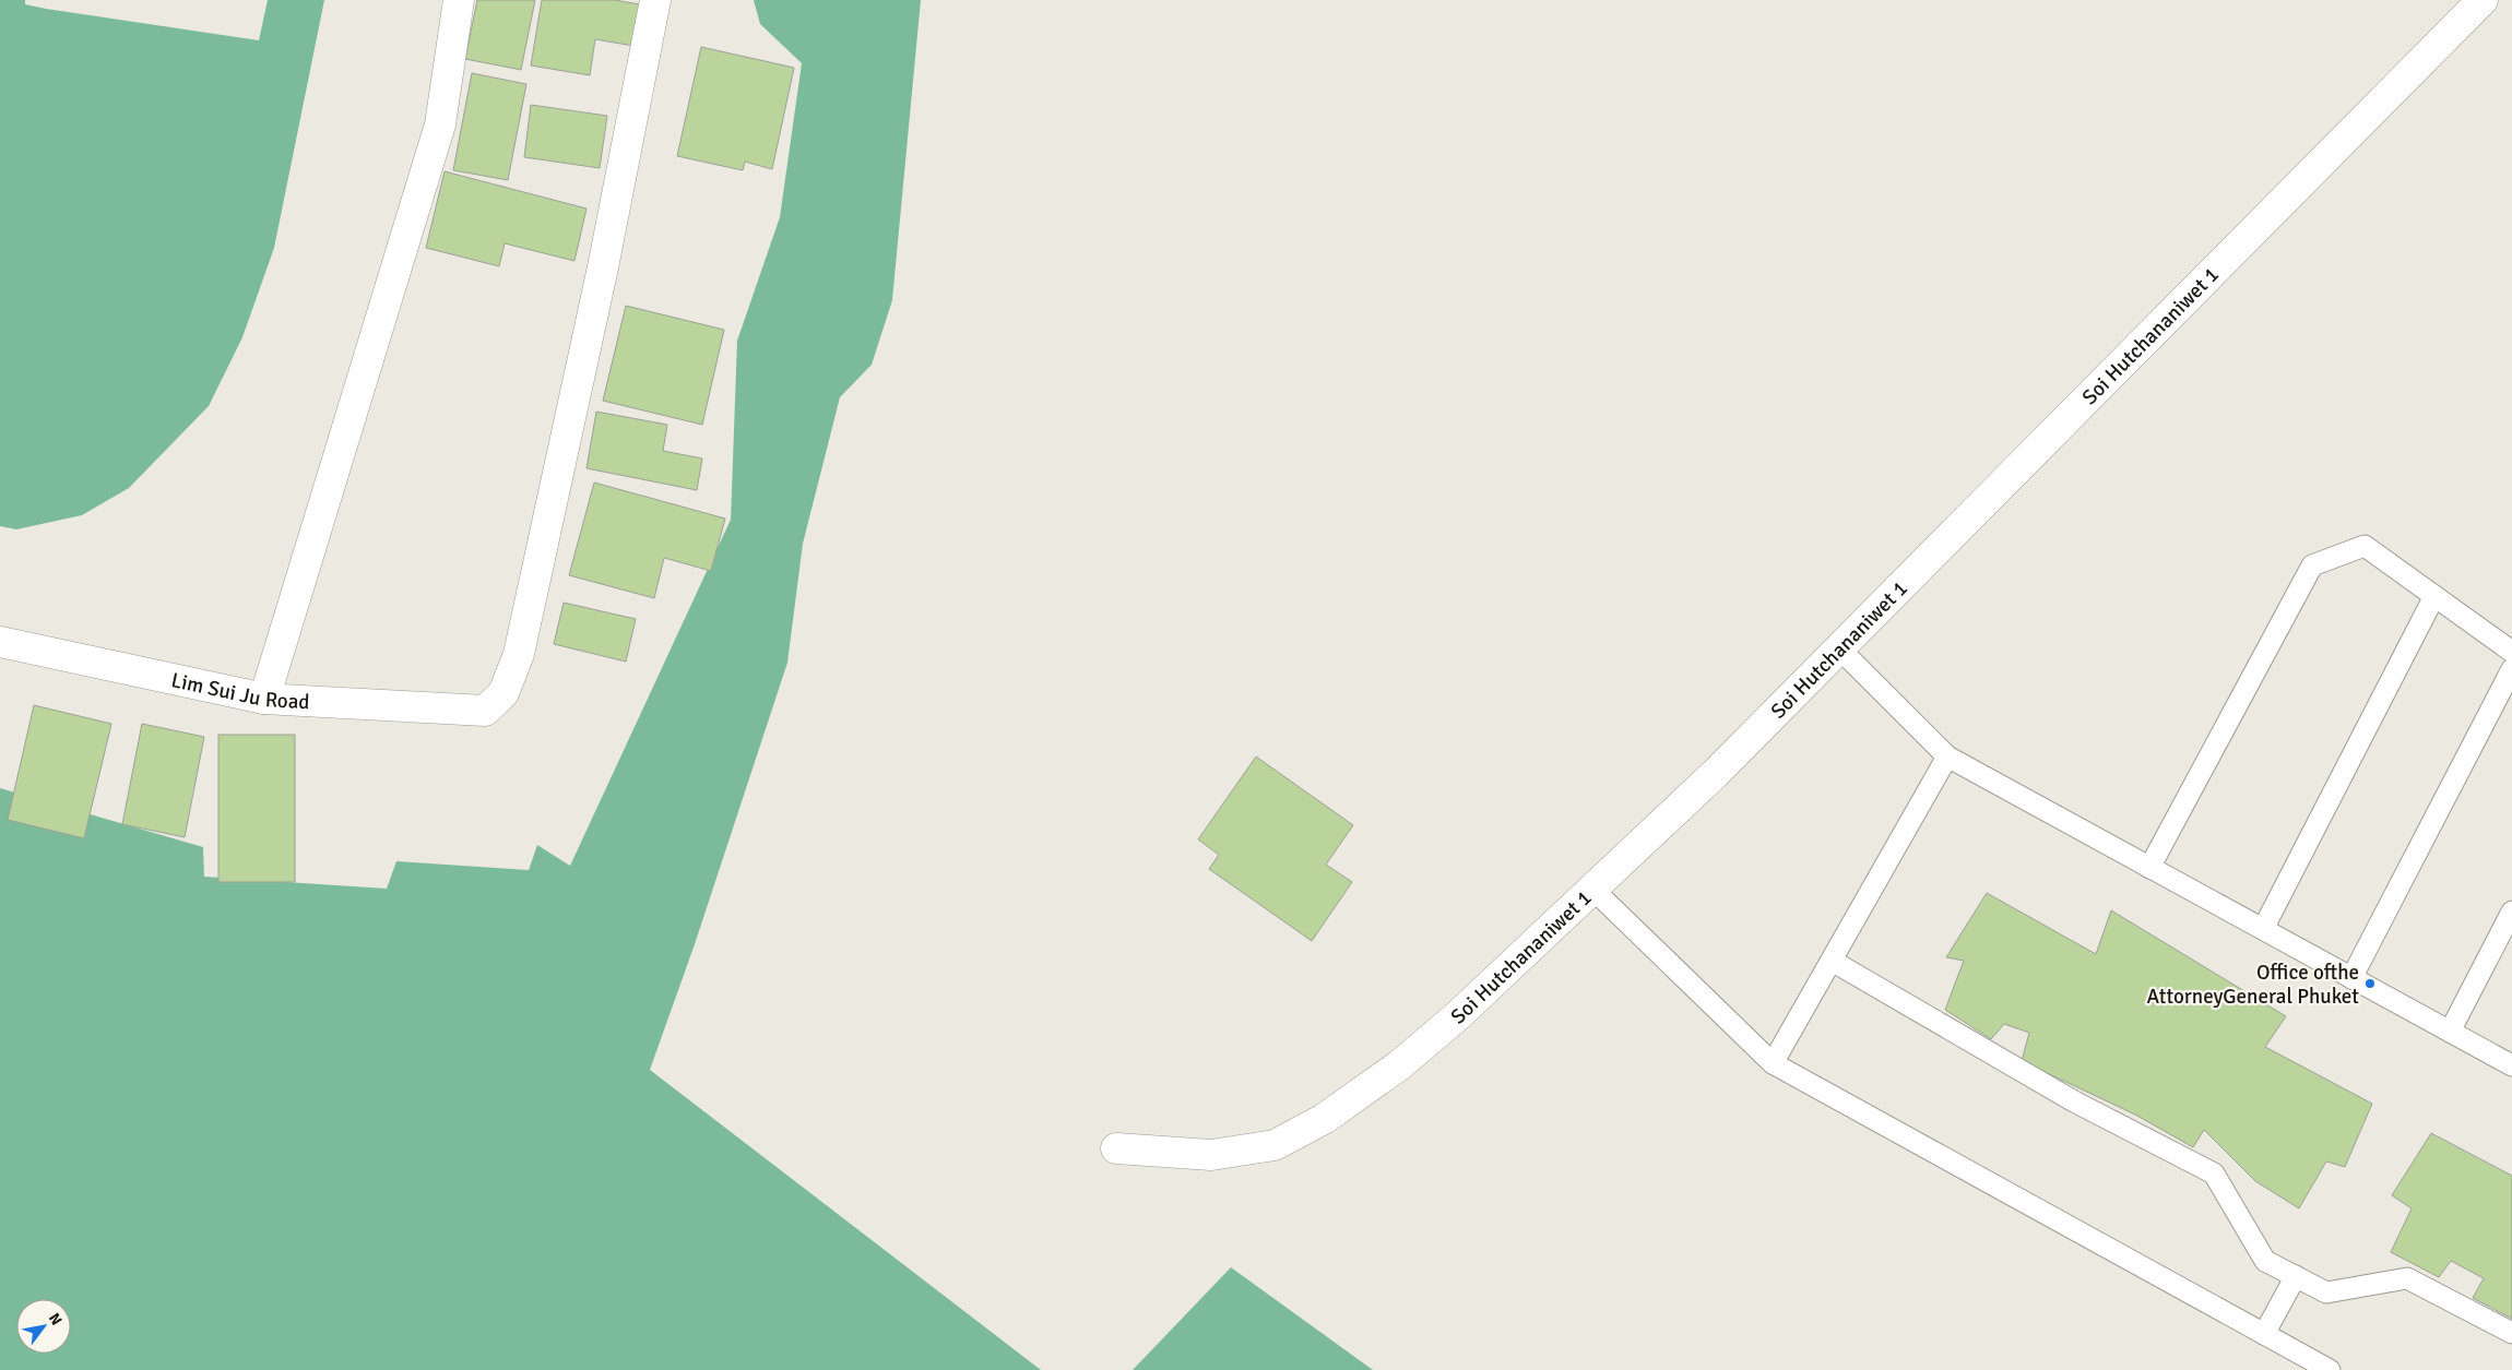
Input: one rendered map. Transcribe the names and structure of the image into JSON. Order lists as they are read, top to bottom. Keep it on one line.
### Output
{"streets":{"street":["Soi Hutchananiwet 1","Lim Sui Ju Road"]},"places":["Office ofthe AttorneyGeneral Phuket"],"north":"top right"}
